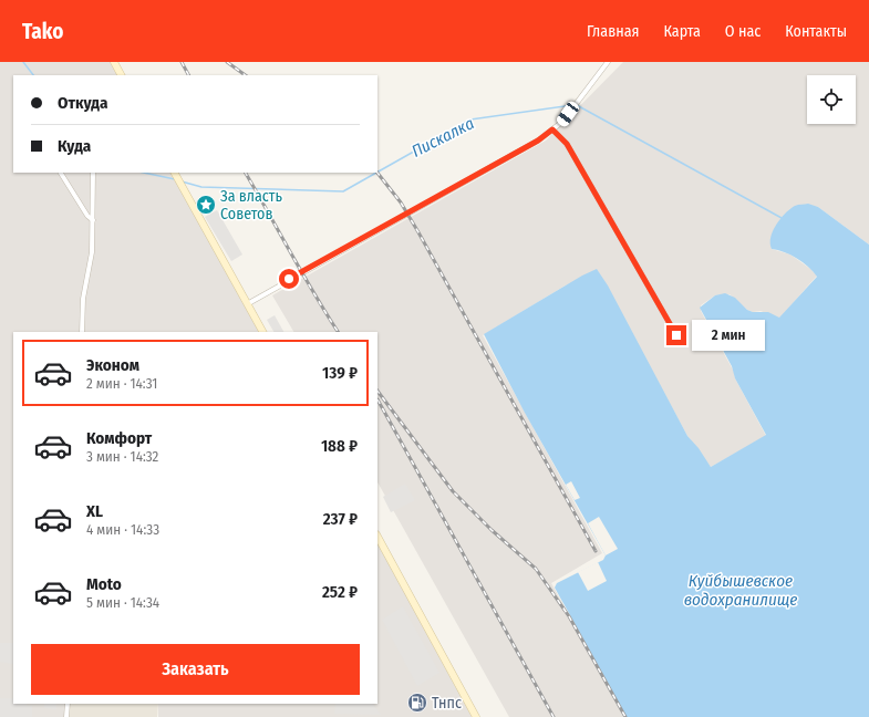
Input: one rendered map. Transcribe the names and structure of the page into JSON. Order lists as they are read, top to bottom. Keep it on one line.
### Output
{"water":["Пискалка","Куйбышевское водохранилище"],"places":{"place":["За власть Советов"],"fuel station":["Тнпс"]},"page":{"header":"Tako","nav":["Главная","Карта","О нас","Контакты"],"banner":["Откуда","Куда"],"bubble":"2 мин","list":[{"name":"Эконом","note":"2 мин · 14:31","value":"139 ₽"},{"name":"Комфорт","note":"3 мин · 14:32","value":"188 ₽"},{"name":"XL","note":"4 мин · 14:33","value":"237 ₽"},{"name":"Moto","note":"5 мин · 14:34","value":"252 ₽"}],"buttons":"Заказать"}}
